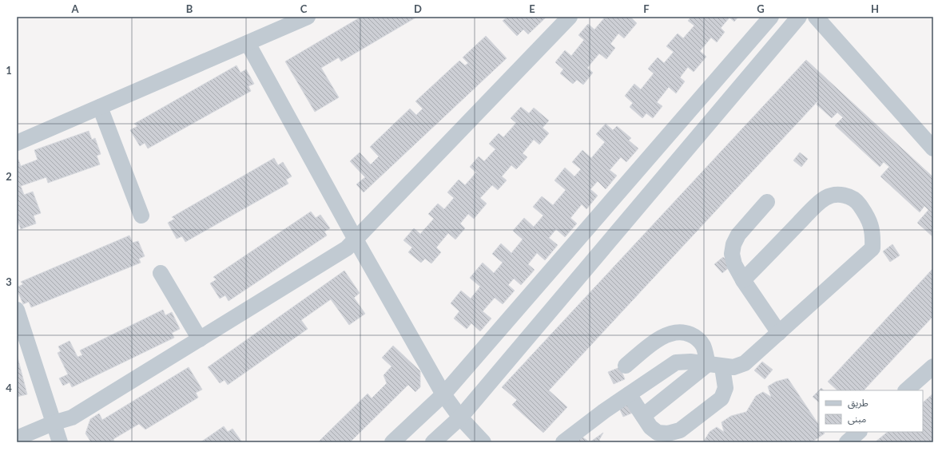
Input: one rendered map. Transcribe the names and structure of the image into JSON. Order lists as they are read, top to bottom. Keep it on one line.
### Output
{"legend":["طريق","مبنى"],"grid":{"columns":["A","B","C","D","E","F","G","H"],"rows":["1","2","3","4"]}}
